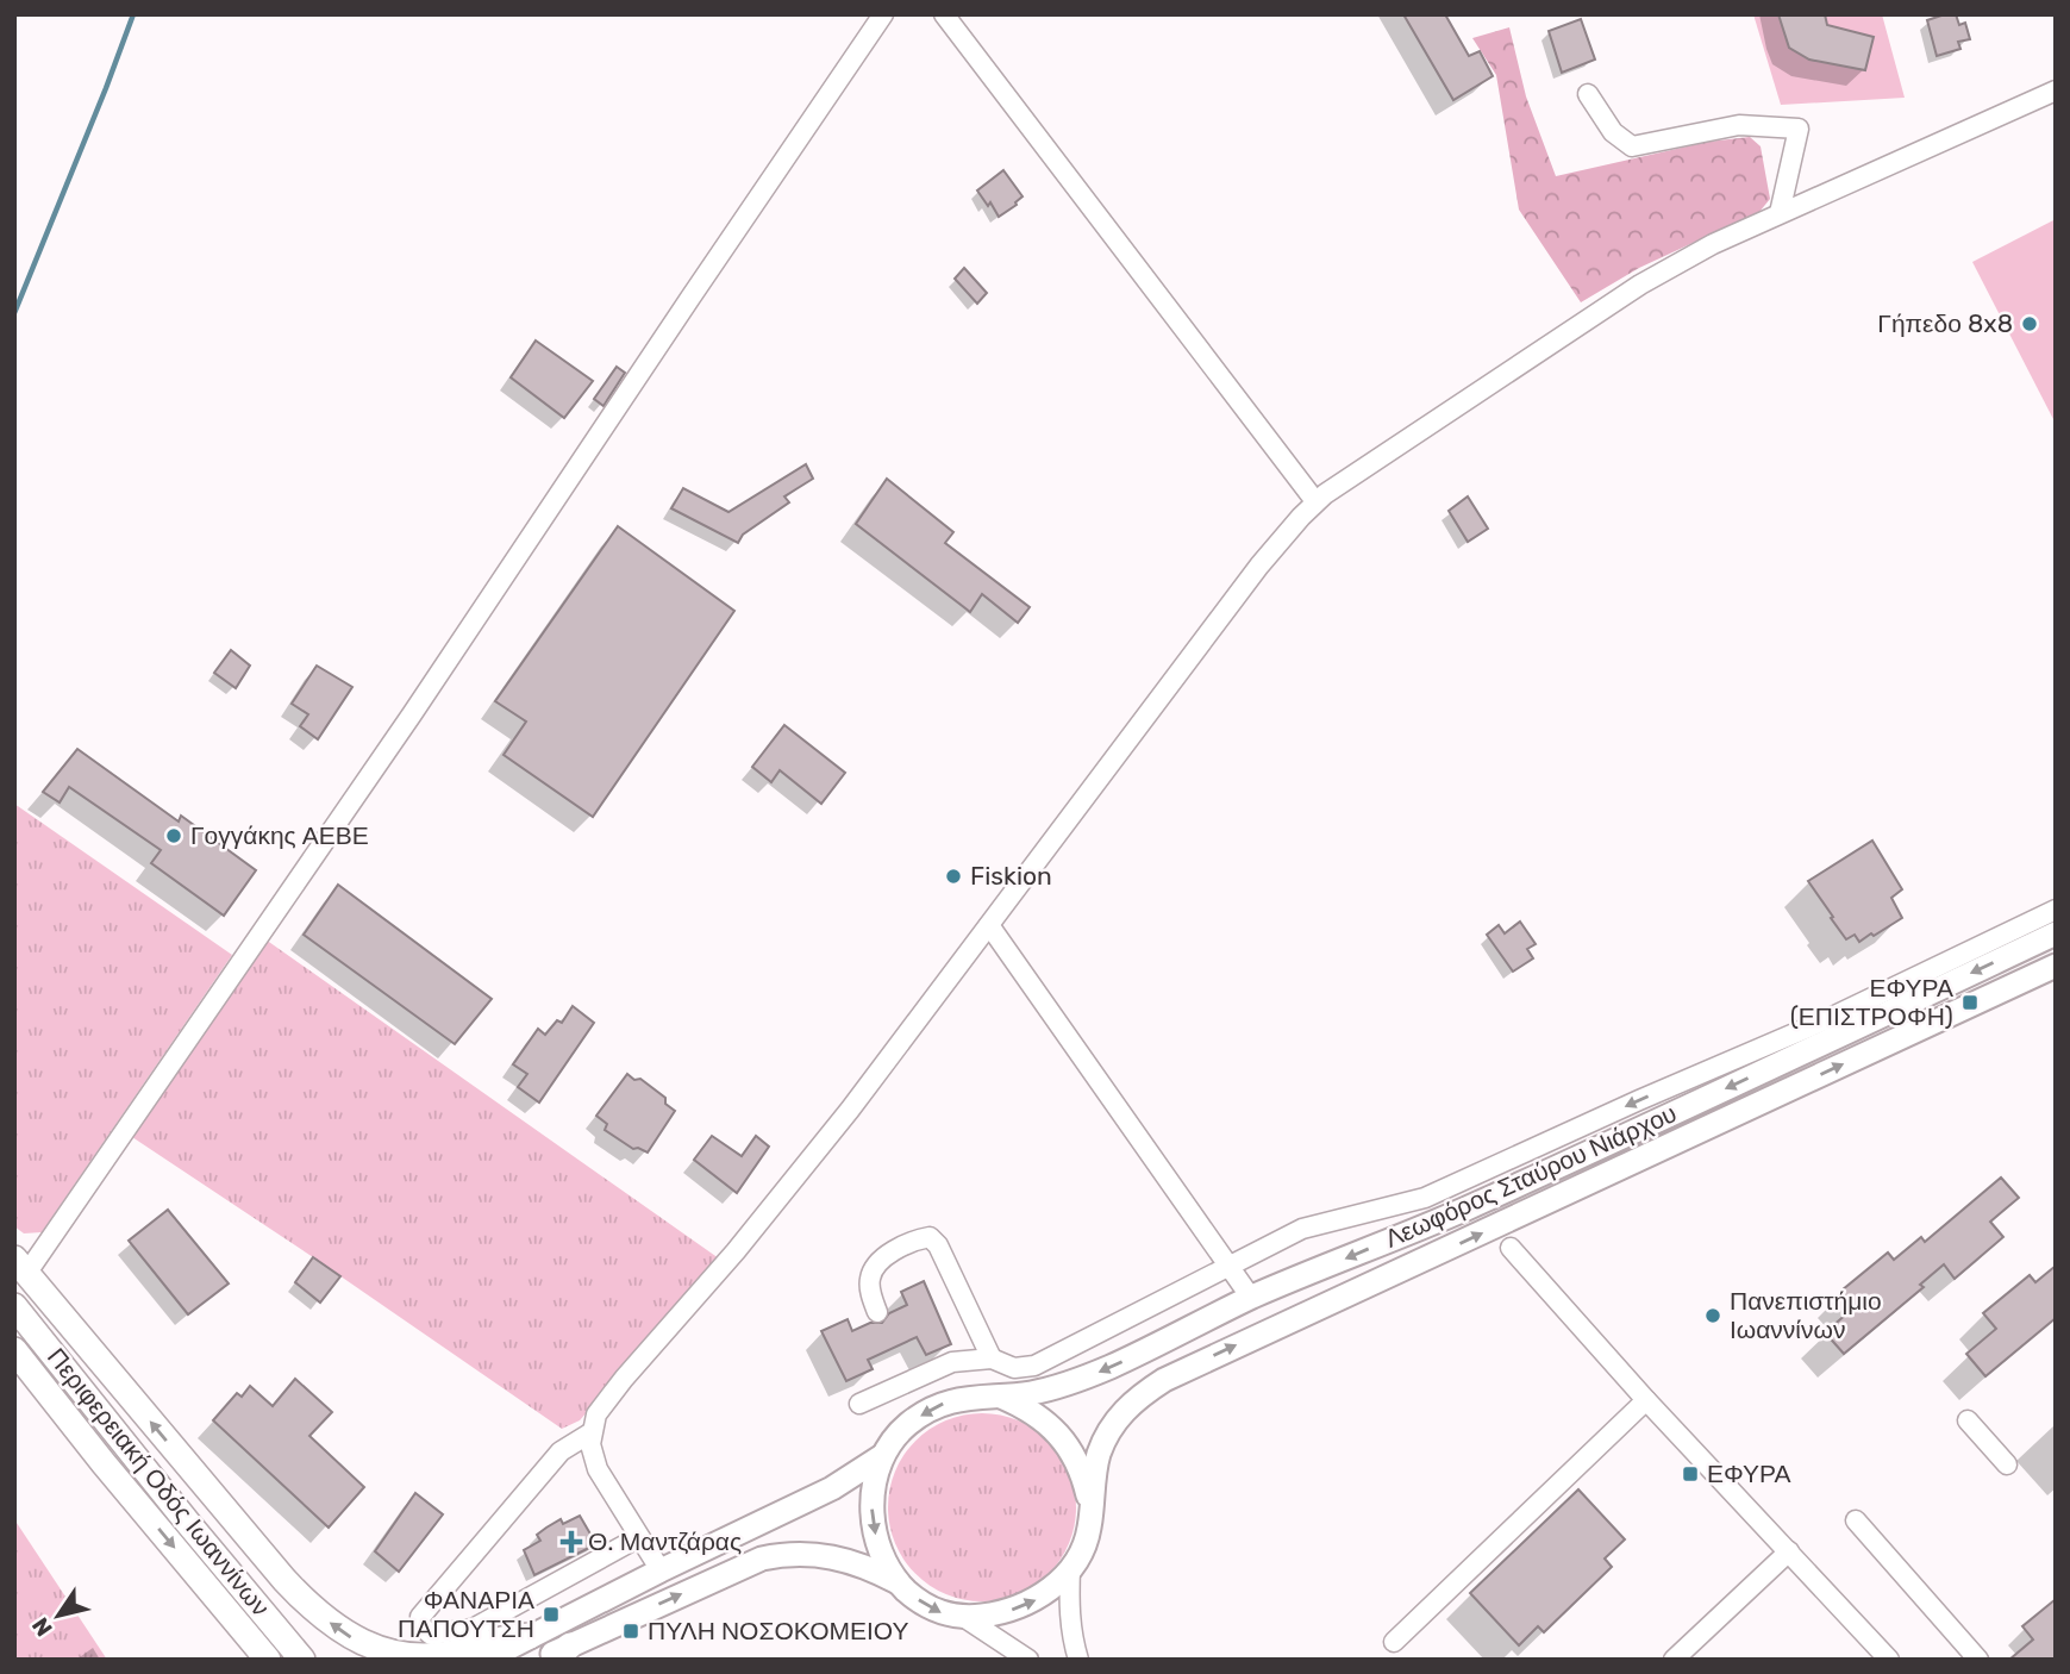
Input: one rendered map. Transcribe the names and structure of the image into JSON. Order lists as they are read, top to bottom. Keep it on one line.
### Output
{"streets":{"highway":["Περιφερειακή Οδός Ιωαννίνων"],"main road":["Λεωφόρος Σταύρου Νιάρχου"]},"places":{"other":["Γήπεδο 8x8","Γογγάκης ΑΕΒΕ","Fiskion","Πανεπιστήμιο Ιωαννίνων"],"transit":["ΕΦΥΡΑ (ΕΠΙΣΤΡΟΦΗ)","ΕΦΥΡΑ","ΦΑΝΑΡΙΑ ΠΑΠΟΥΤΣΗ","ΠΥΛΗ ΝΟΣΟΚΟΜΕΙΟΥ"],"health":["Θ. Μαντζάρας"]},"north":"bottom left"}
